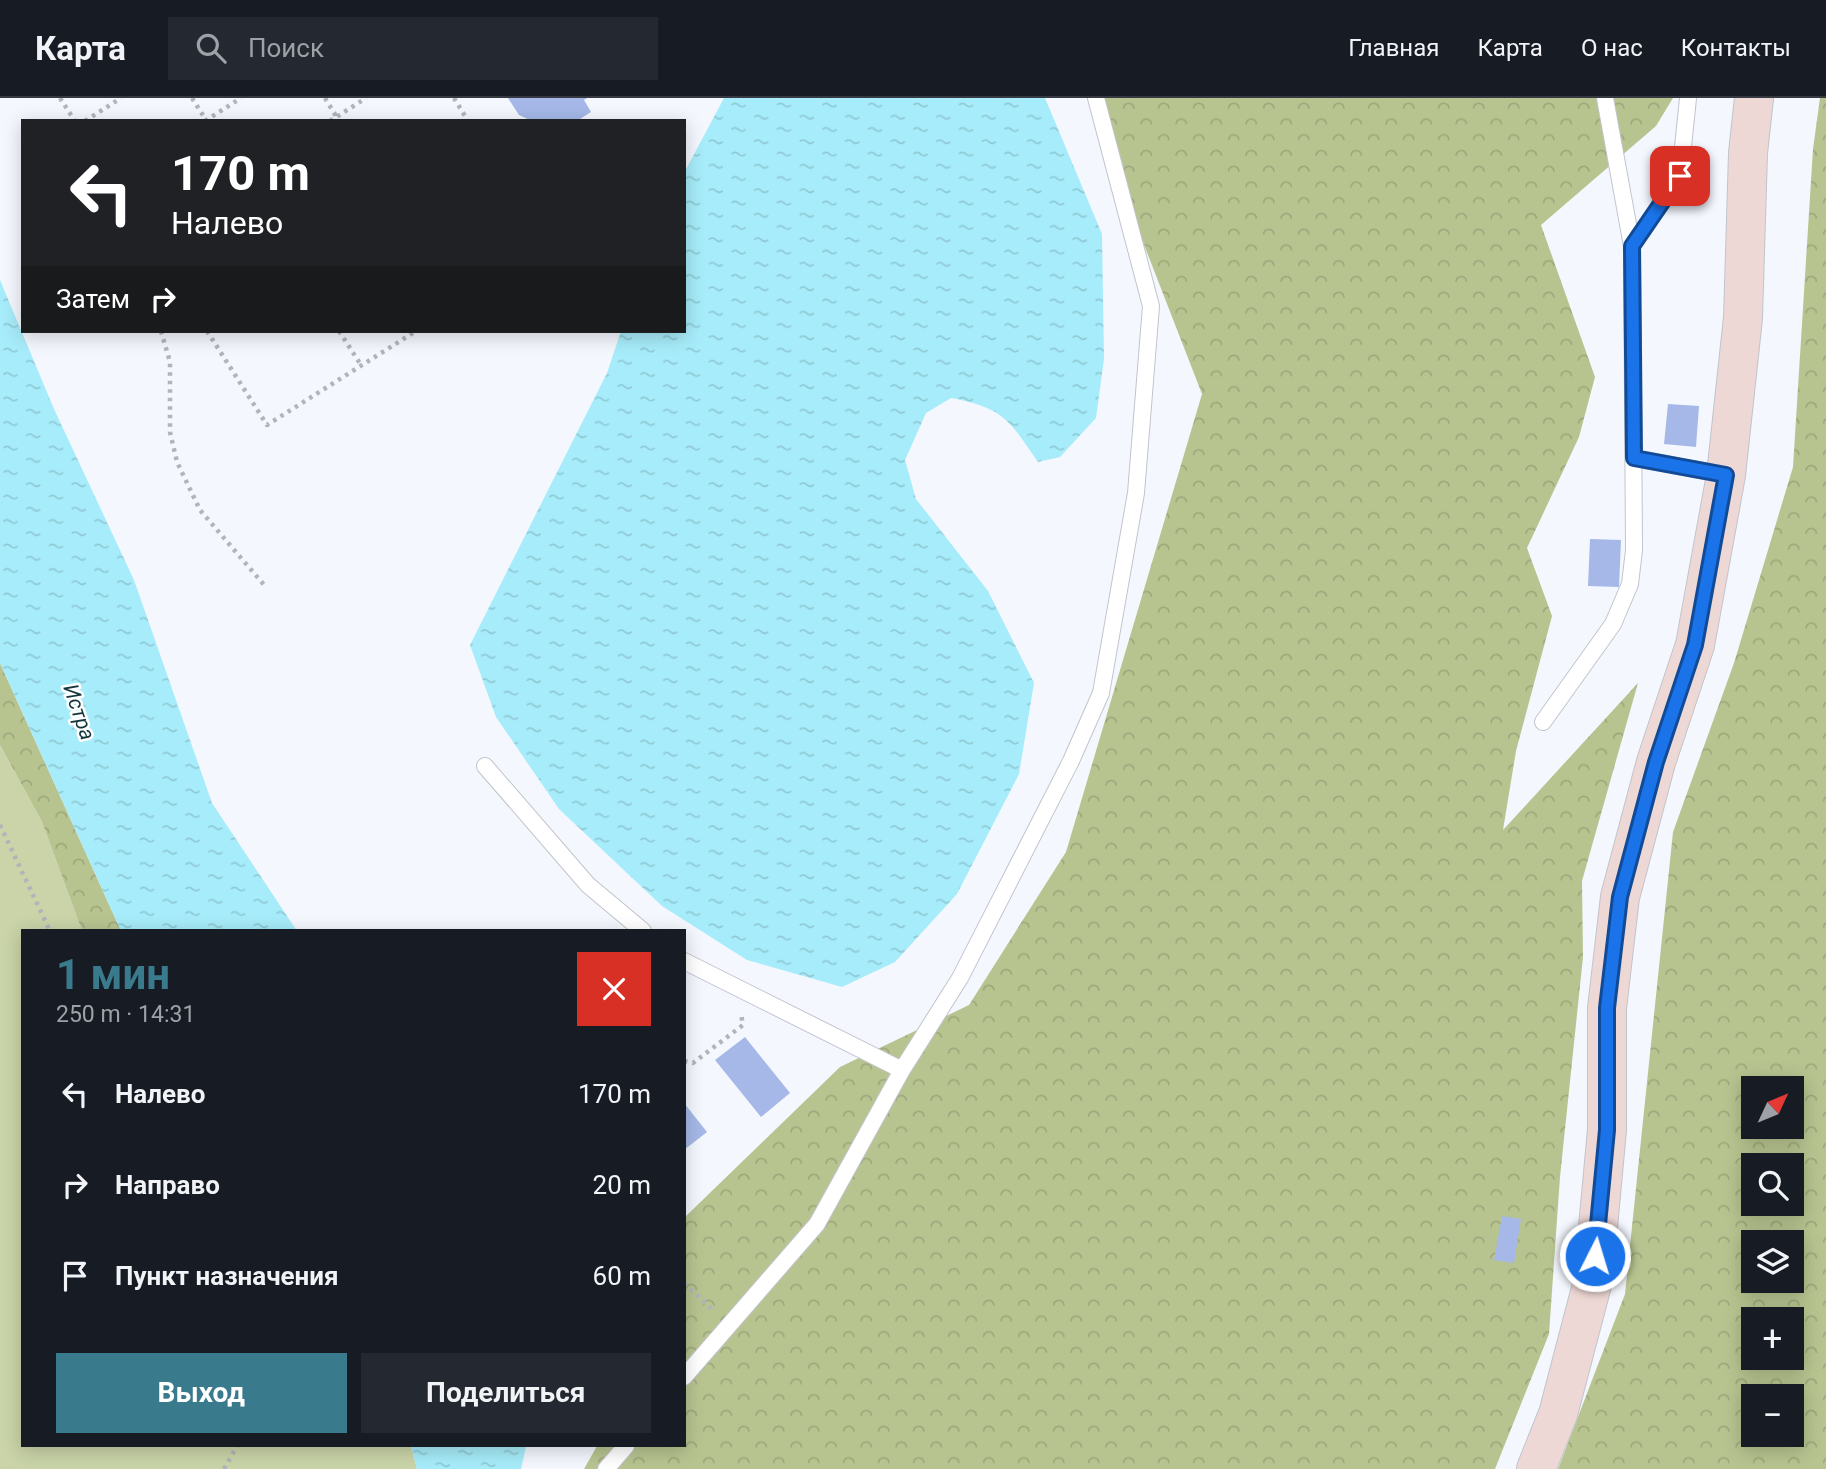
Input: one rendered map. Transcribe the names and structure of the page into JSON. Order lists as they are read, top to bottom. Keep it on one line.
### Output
{"water":["Истра"],"north":"top right","page":{"header":"Карта","search":"Поиск","nav":["Главная","Карта","О нас","Контакты"],"turn":["170 m","Налево"],"then":"Затем","heading":["1 мин","250 m · 14:31"],"list":[{"name":"Налево","value":"170 m"},{"name":"Направо","value":"20 m"},{"name":"Пункт назначения","value":"60 m"}],"map_buttons":["+","−"],"buttons":["Выход","Поделиться"]}}
